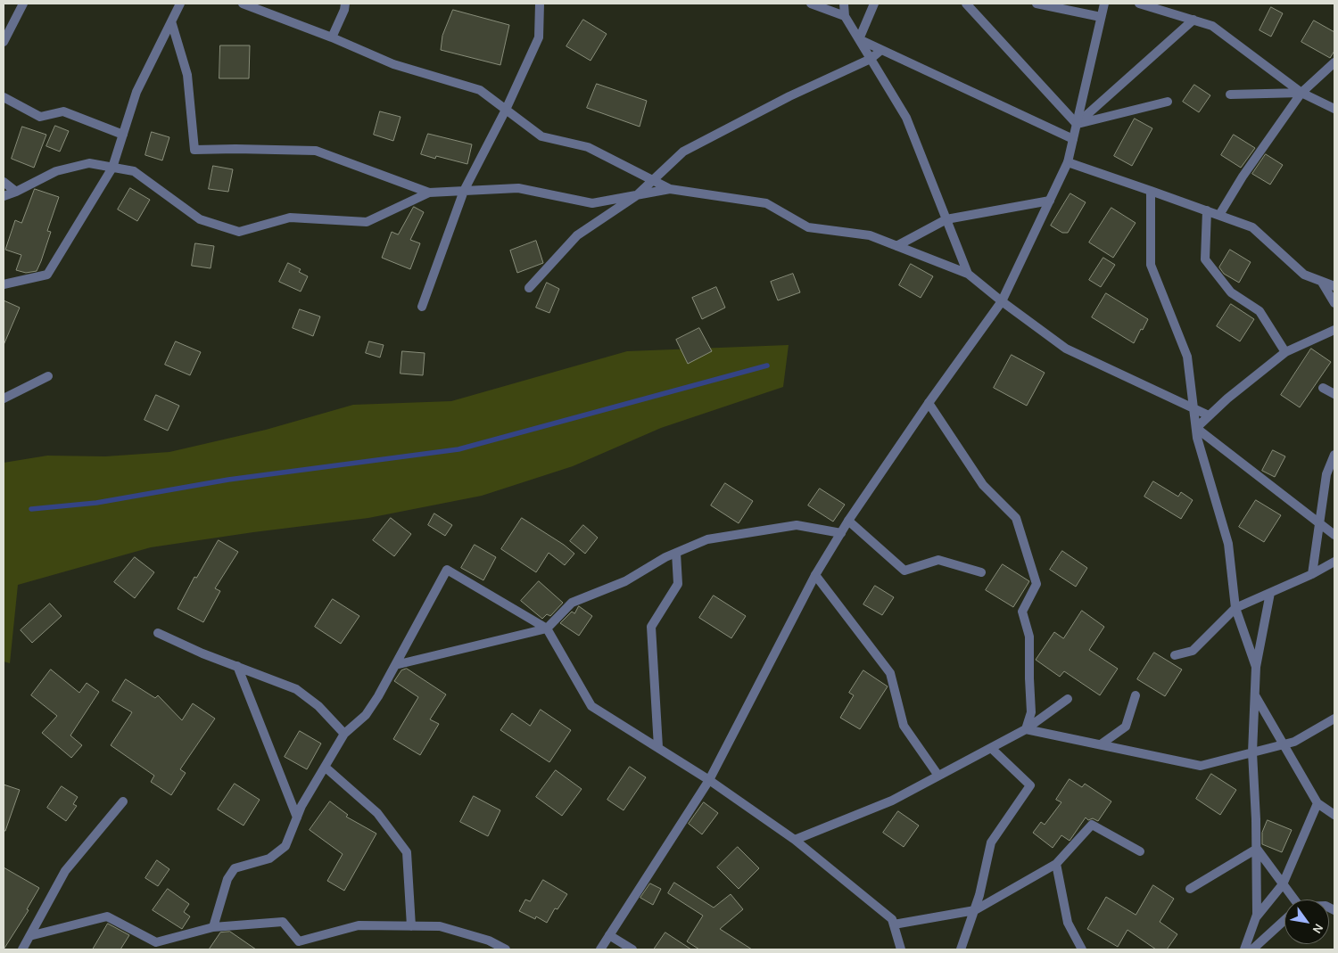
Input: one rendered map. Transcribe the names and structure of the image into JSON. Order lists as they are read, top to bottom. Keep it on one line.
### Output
{"north":"bottom right"}
